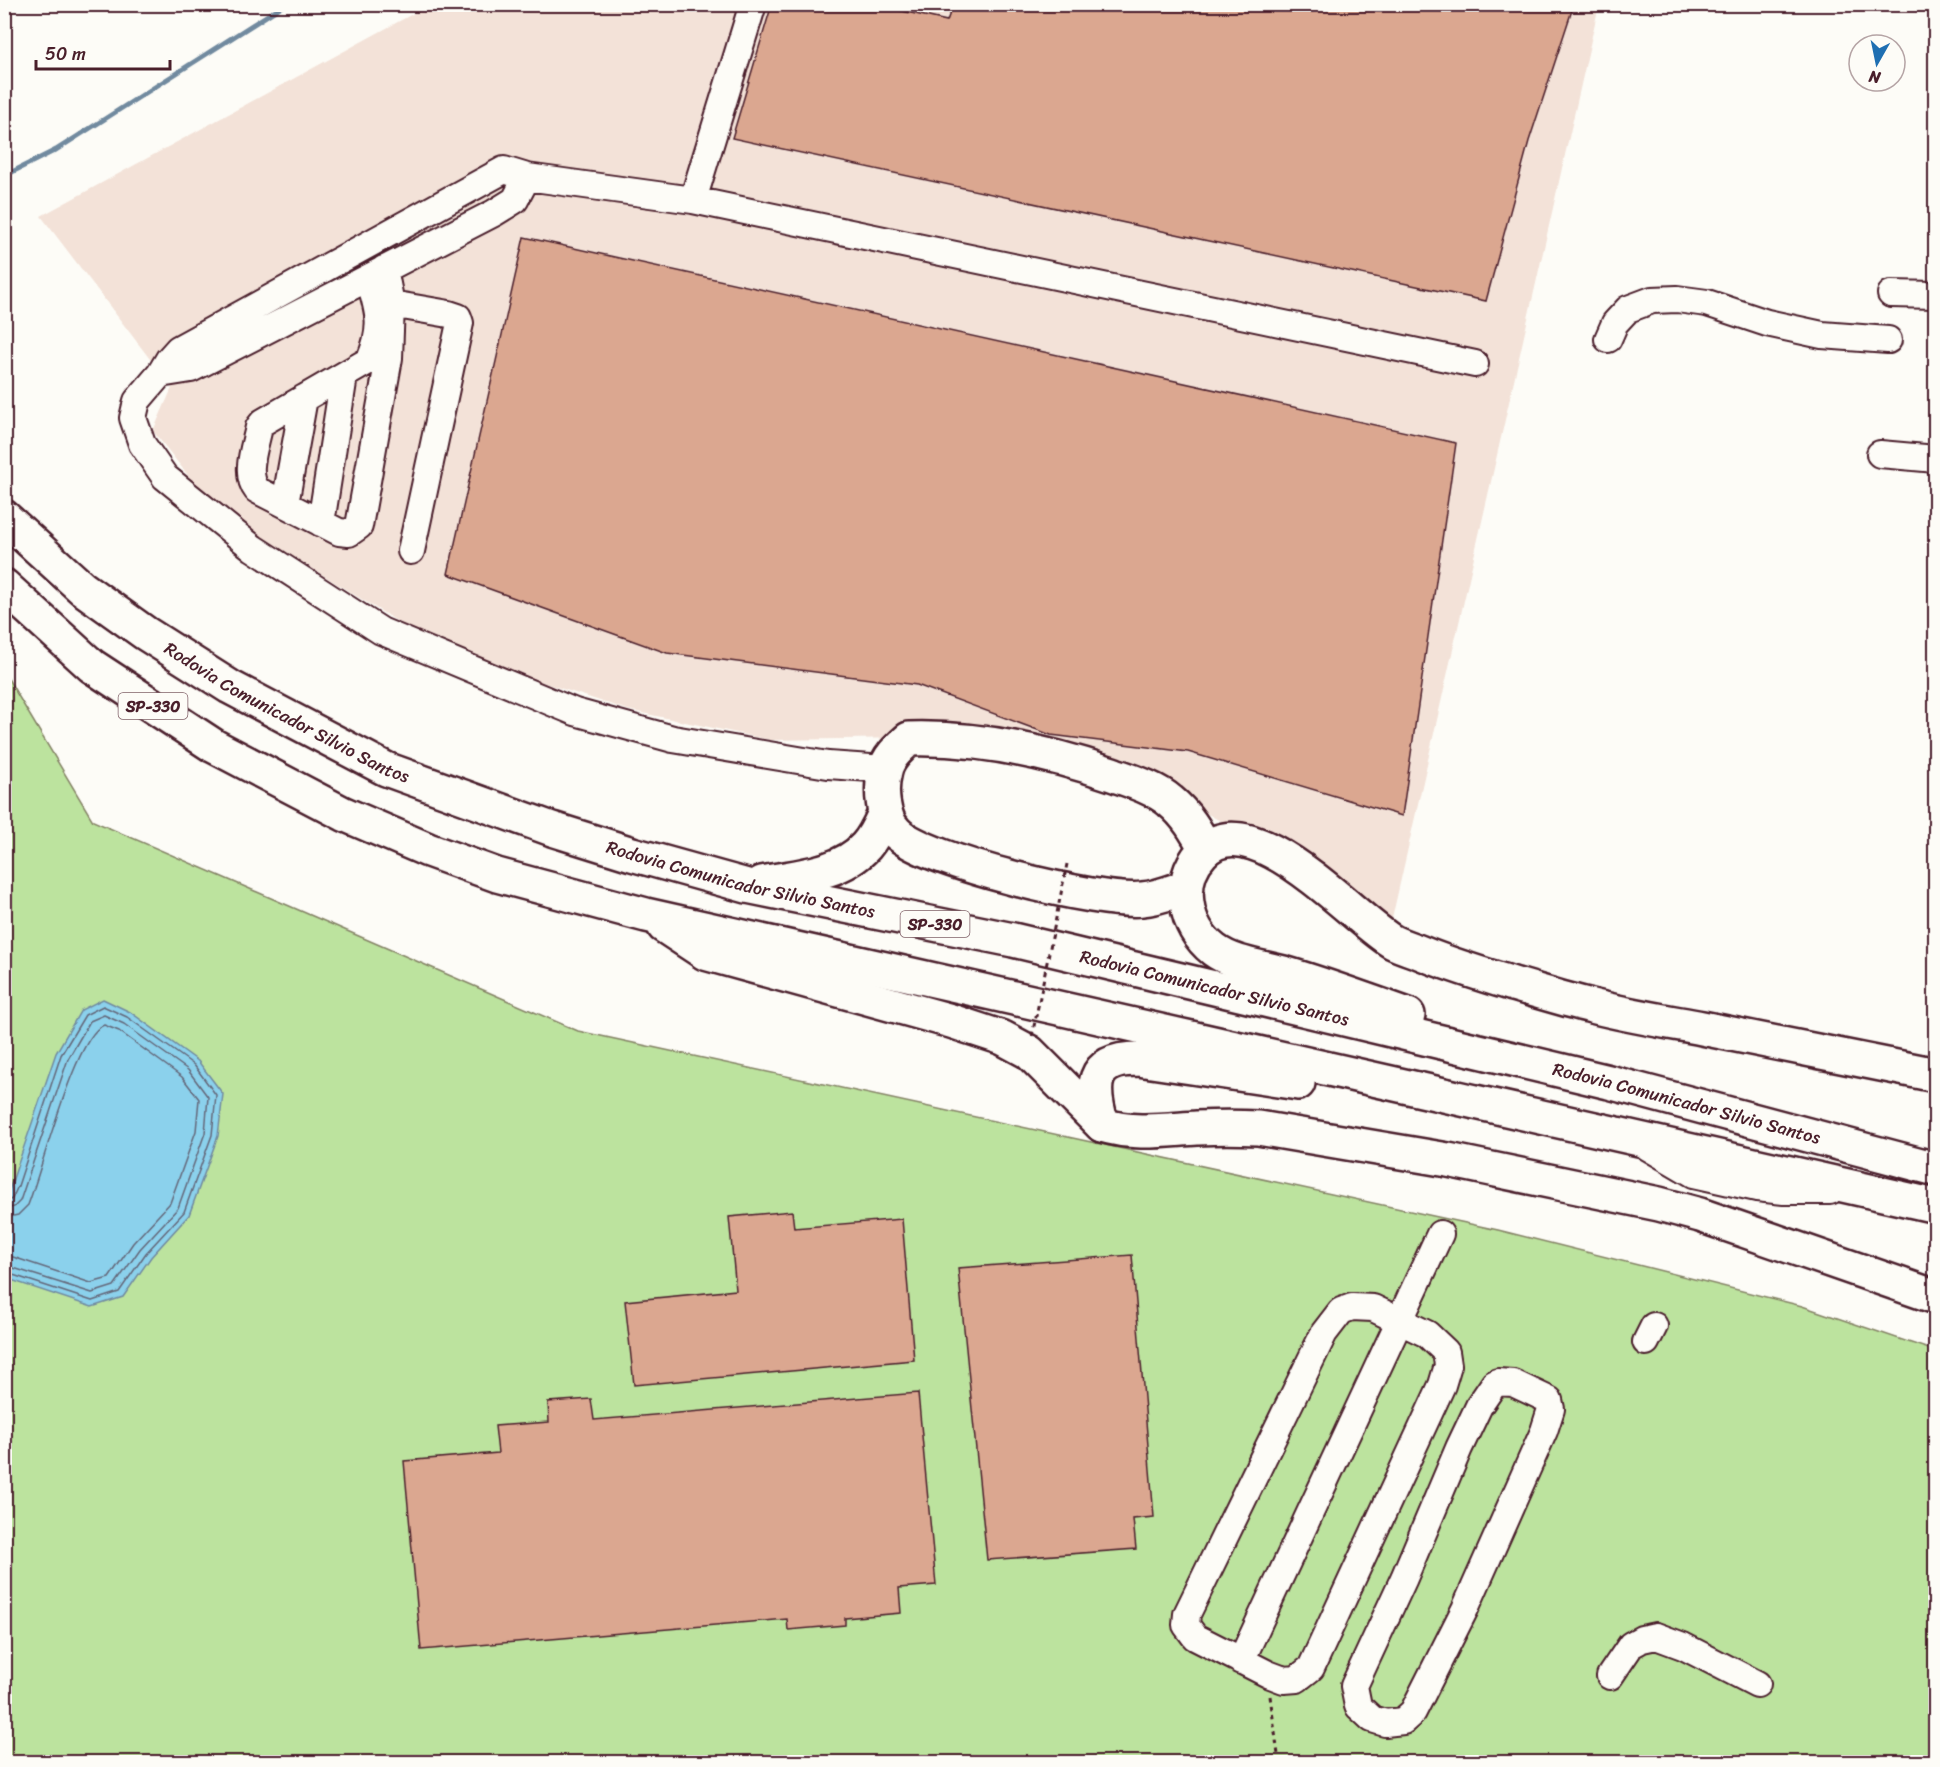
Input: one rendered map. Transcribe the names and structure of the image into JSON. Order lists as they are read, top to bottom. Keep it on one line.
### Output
{"streets":{"highway":["SP-330","Rodovia Comunicador Silvio Santos"]},"scale_bar":"50 m","north":"bottom"}
